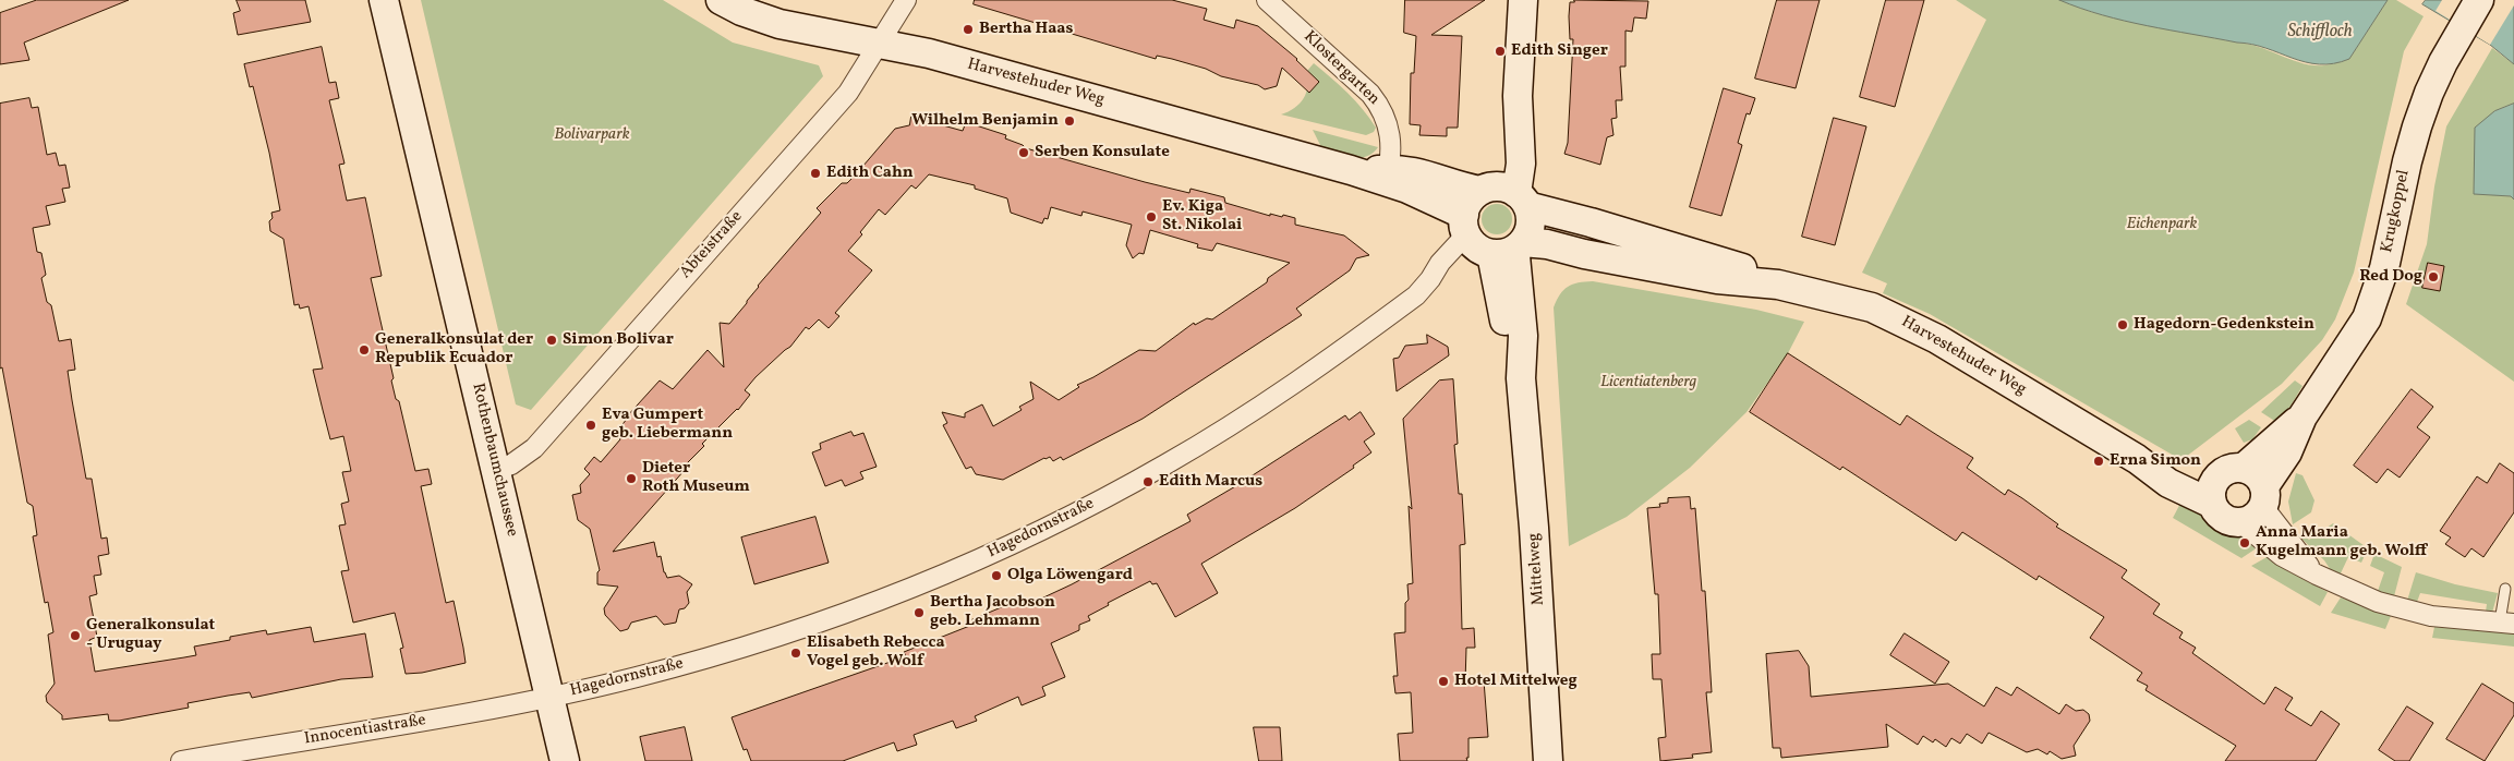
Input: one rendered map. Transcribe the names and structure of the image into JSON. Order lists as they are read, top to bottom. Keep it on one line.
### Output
{"streets":{"street":["Klostergarten","Harvestehuder Weg","Krugkoppel","Abteistraße","Rothenbaumchaussee","Hagedornstraße","Mittelweg","Innocentiastraße"]},"crossings":[["Klostergarten","Harvestehuder Weg"],["Harvestehuder Weg","Krugkoppel"],["Harvestehuder Weg","Abteistraße"],["Harvestehuder Weg","Hagedornstraße"],["Harvestehuder Weg","Mittelweg"],["Abteistraße","Rothenbaumchaussee"],["Rothenbaumchaussee","Hagedornstraße"],["Rothenbaumchaussee","Innocentiastraße"],["Hagedornstraße","Mittelweg"],["Hagedornstraße","Innocentiastraße"]],"water":["Schiffloch"],"parks":["Bolivarpark","Eichenpark","Licentiatenberg"],"places":["Bertha Haas","Edith Singer","Wilhelm Benjamin","Serben Konsulate","Edith Cahn","Ev. Kiga St. Nikolai","Red Dog","Hagedorn-Gedenkstein","Simon Bolivar","Generalkonsulat der Republik Ecuador","Eva Gumpert geb. Liebermann","Erna Simon","Dieter Roth Museum","Edith Marcus","Anna Maria Kugelmann geb. Wolff","Olga Löwengard","Bertha Jacobson geb. Lehmann","Generalkonsulat - Uruguay","Elisabeth Rebecca Vogel geb. Wolf","Hotel Mittelweg"]}
